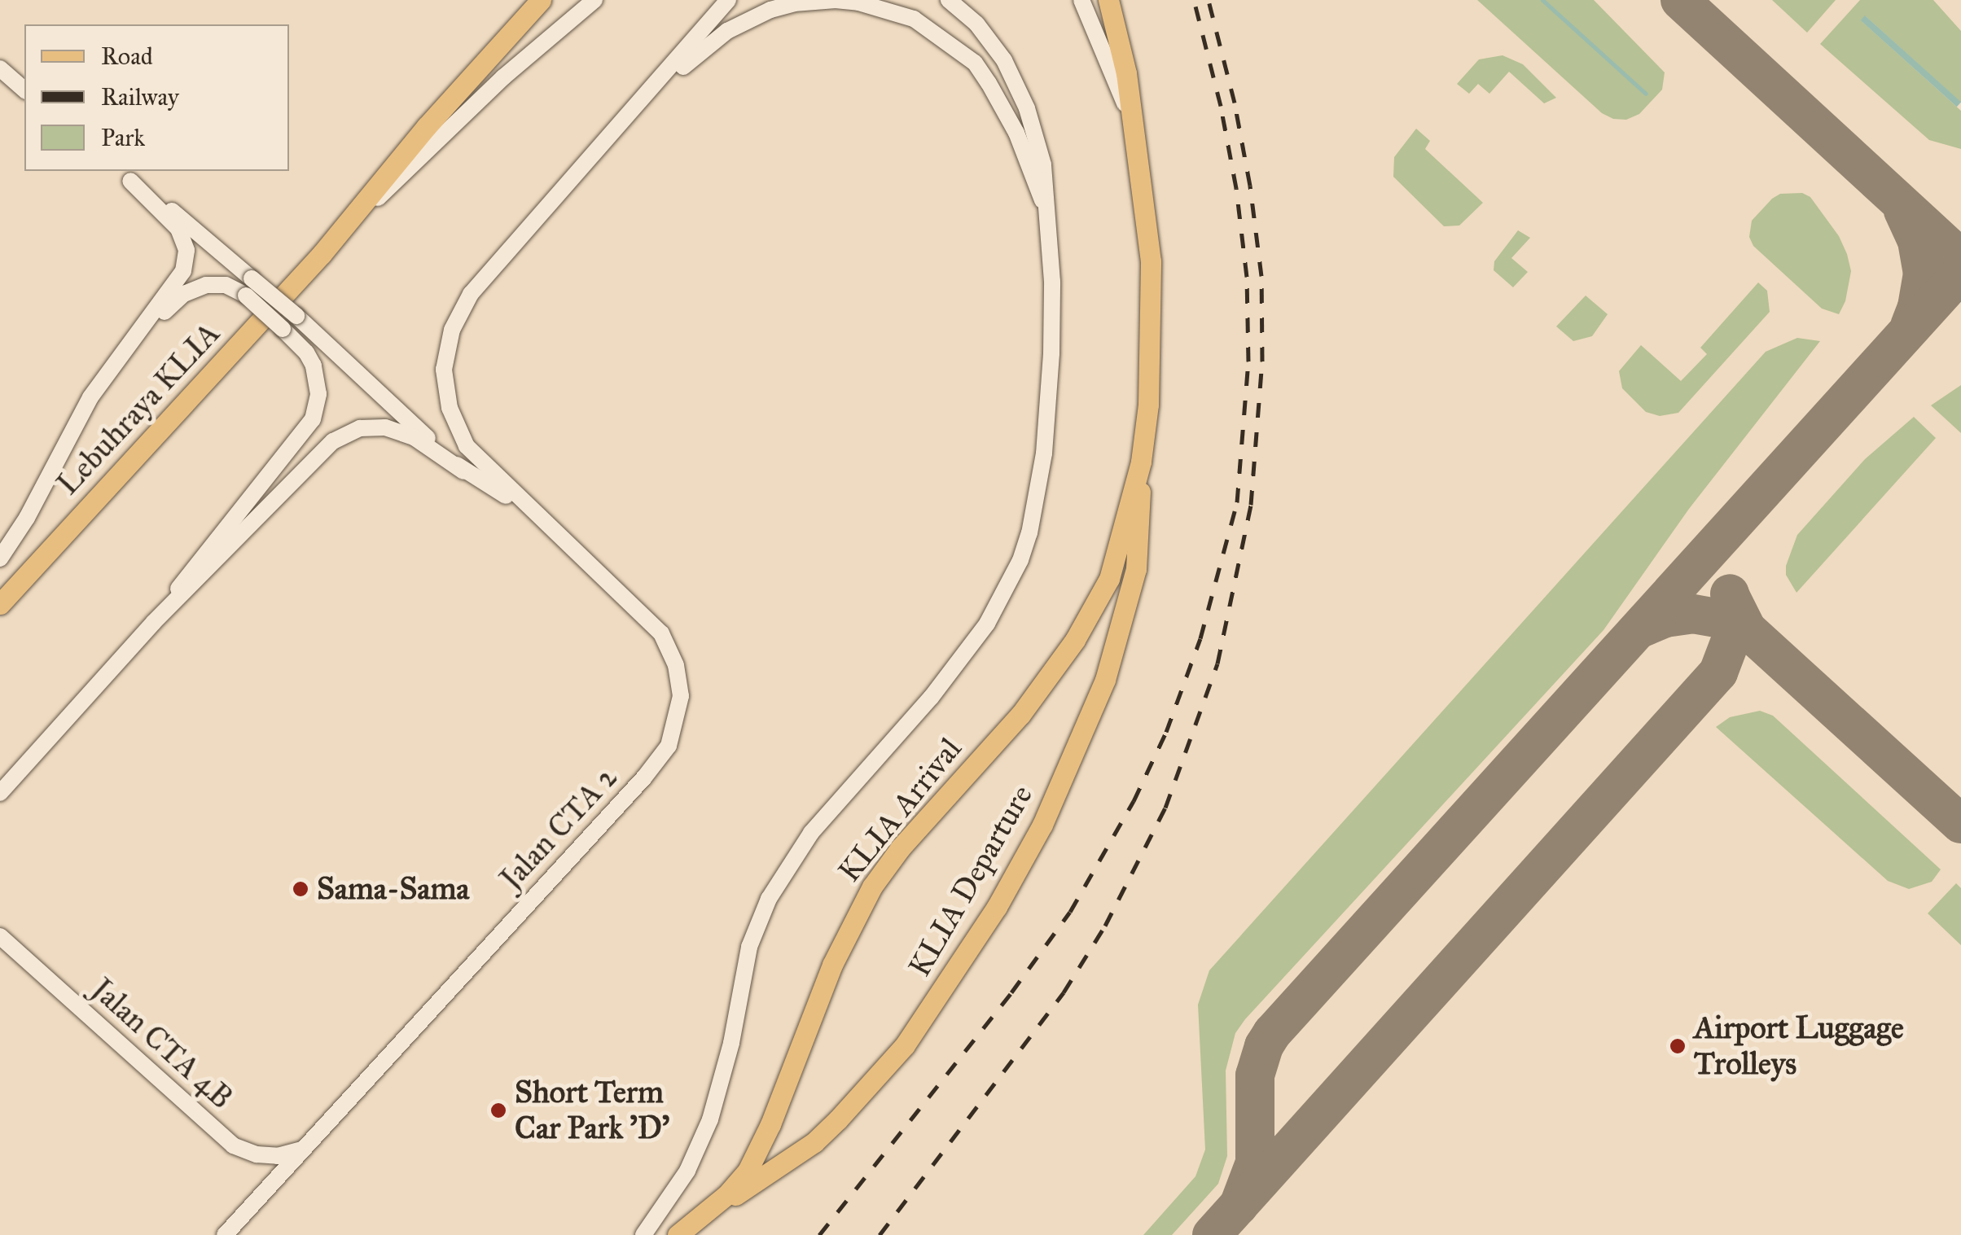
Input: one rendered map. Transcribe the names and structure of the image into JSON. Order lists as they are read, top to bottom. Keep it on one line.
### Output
{"streets":{"main road":["Lebuhraya KLIA","KLIA Arrival","KLIA Departure"],"street":["Jalan CTA 2","Jalan CTA 4B"]},"crossings":[["KLIA Arrival","KLIA Departure"],["Jalan CTA 2","Jalan CTA 4B"]],"places":["Sama-Sama","Airport Luggage Trolleys","Short Term Car Park 'D'"],"legend":["Road","Railway","Park"]}
